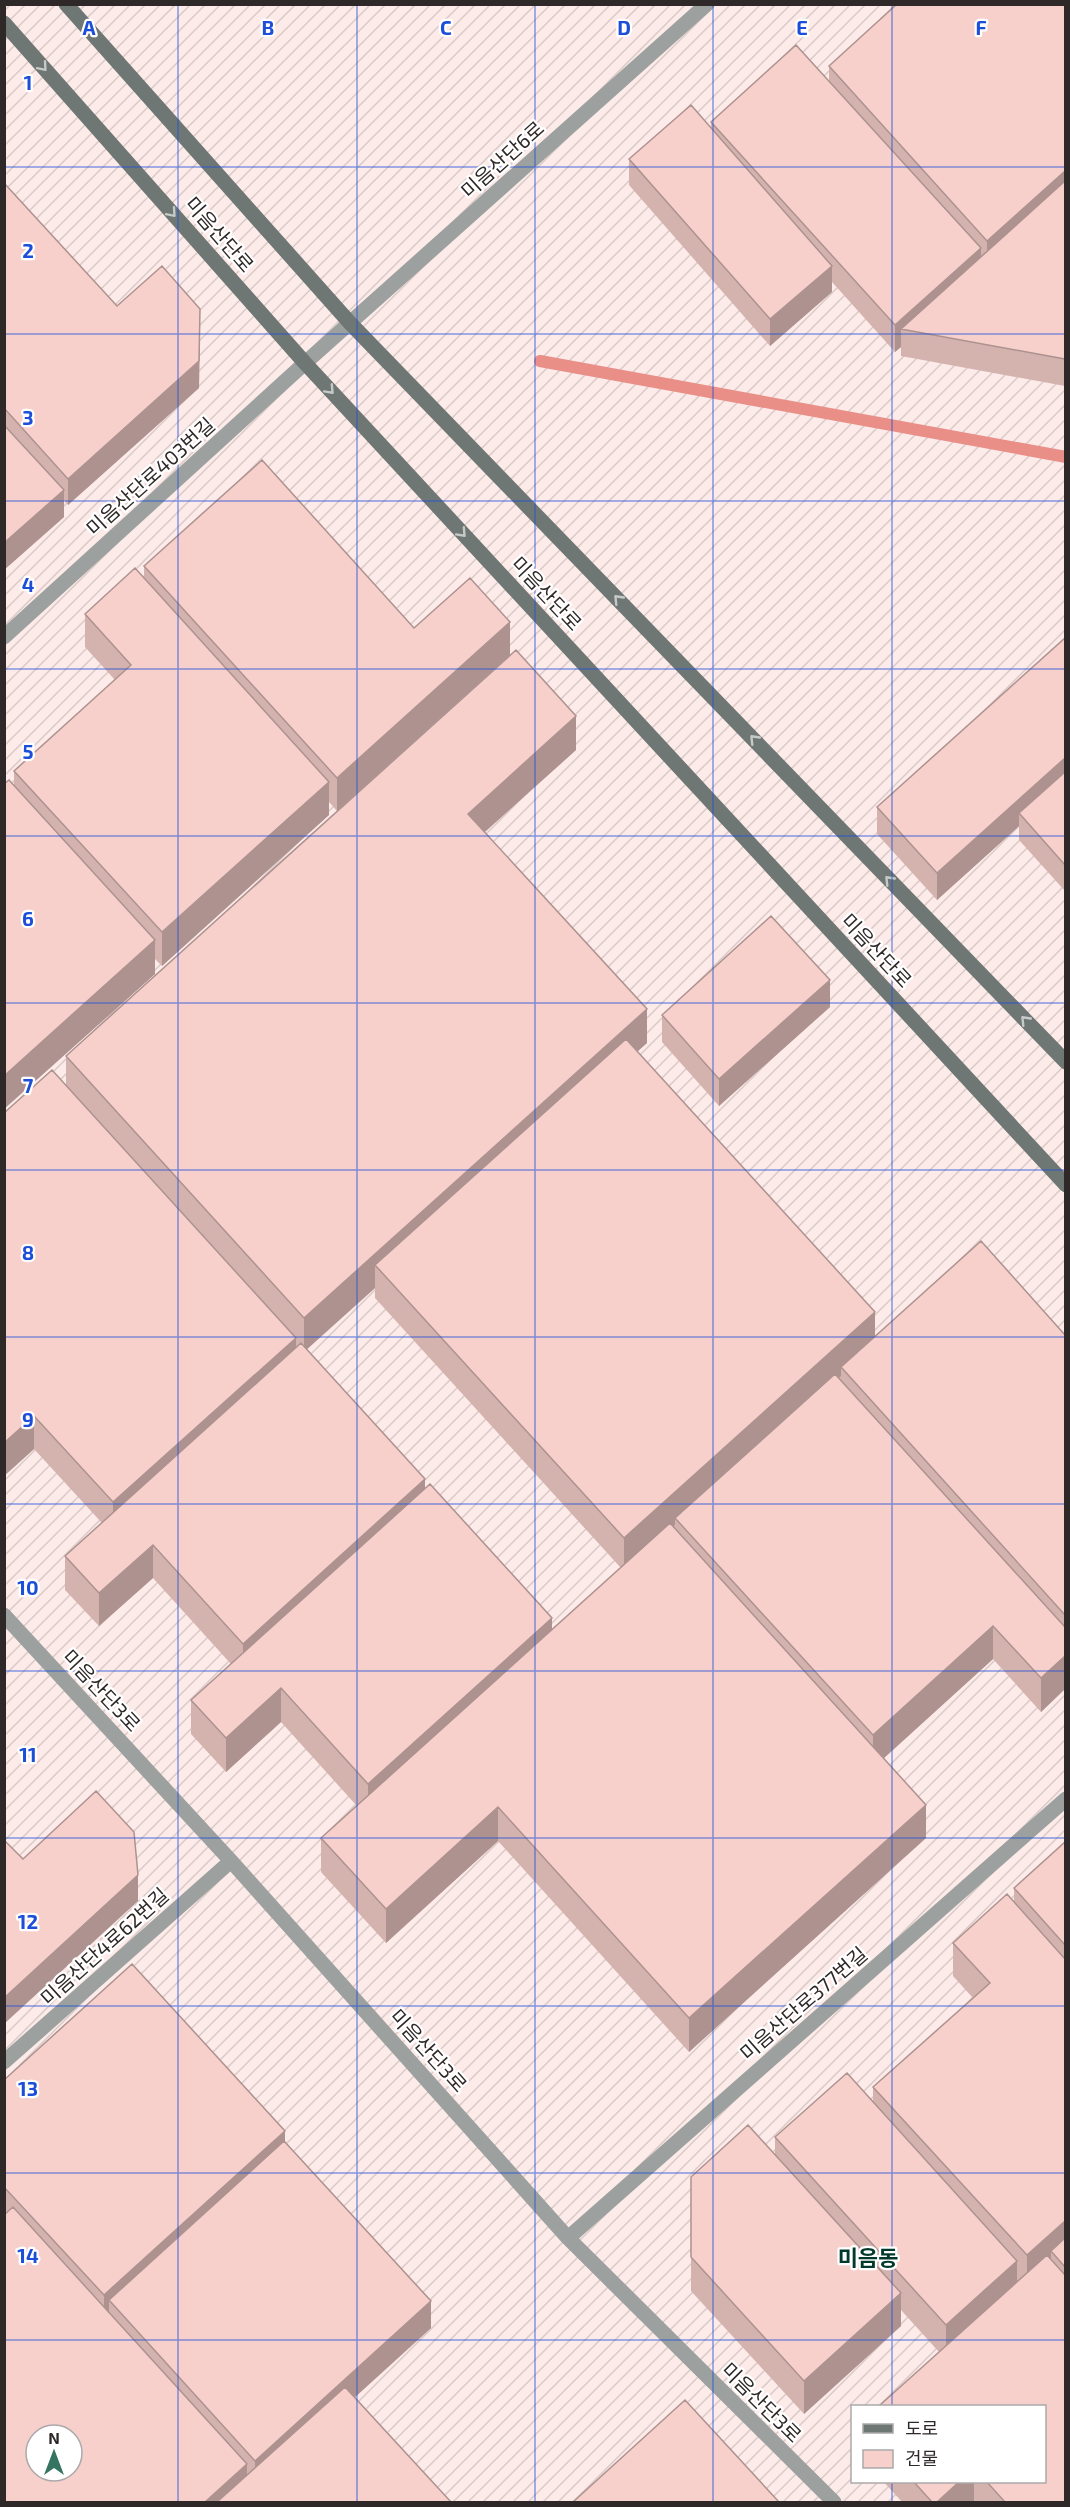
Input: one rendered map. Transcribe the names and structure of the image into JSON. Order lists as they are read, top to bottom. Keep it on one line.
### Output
{"streets":{"street":["미음산단6로","미음산단로","미음산단로403번길","미음산단3로","미음산단4로62번길","미음산단로377번길"]},"crossings":[["미음산단6로","미음산단로"],["미음산단6로","미음산단로403번길"],["미음산단로","미음산단로403번길"],["미음산단3로","미음산단4로62번길"],["미음산단3로","미음산단로377번길"]],"districts":["미음동"],"legend":["도로","건물"],"north":"top","grid":{"columns":["A","B","C","D","E","F"],"rows":["1","2","3","4","5","6","7","8","9","10","11","12","13","14"]}}
